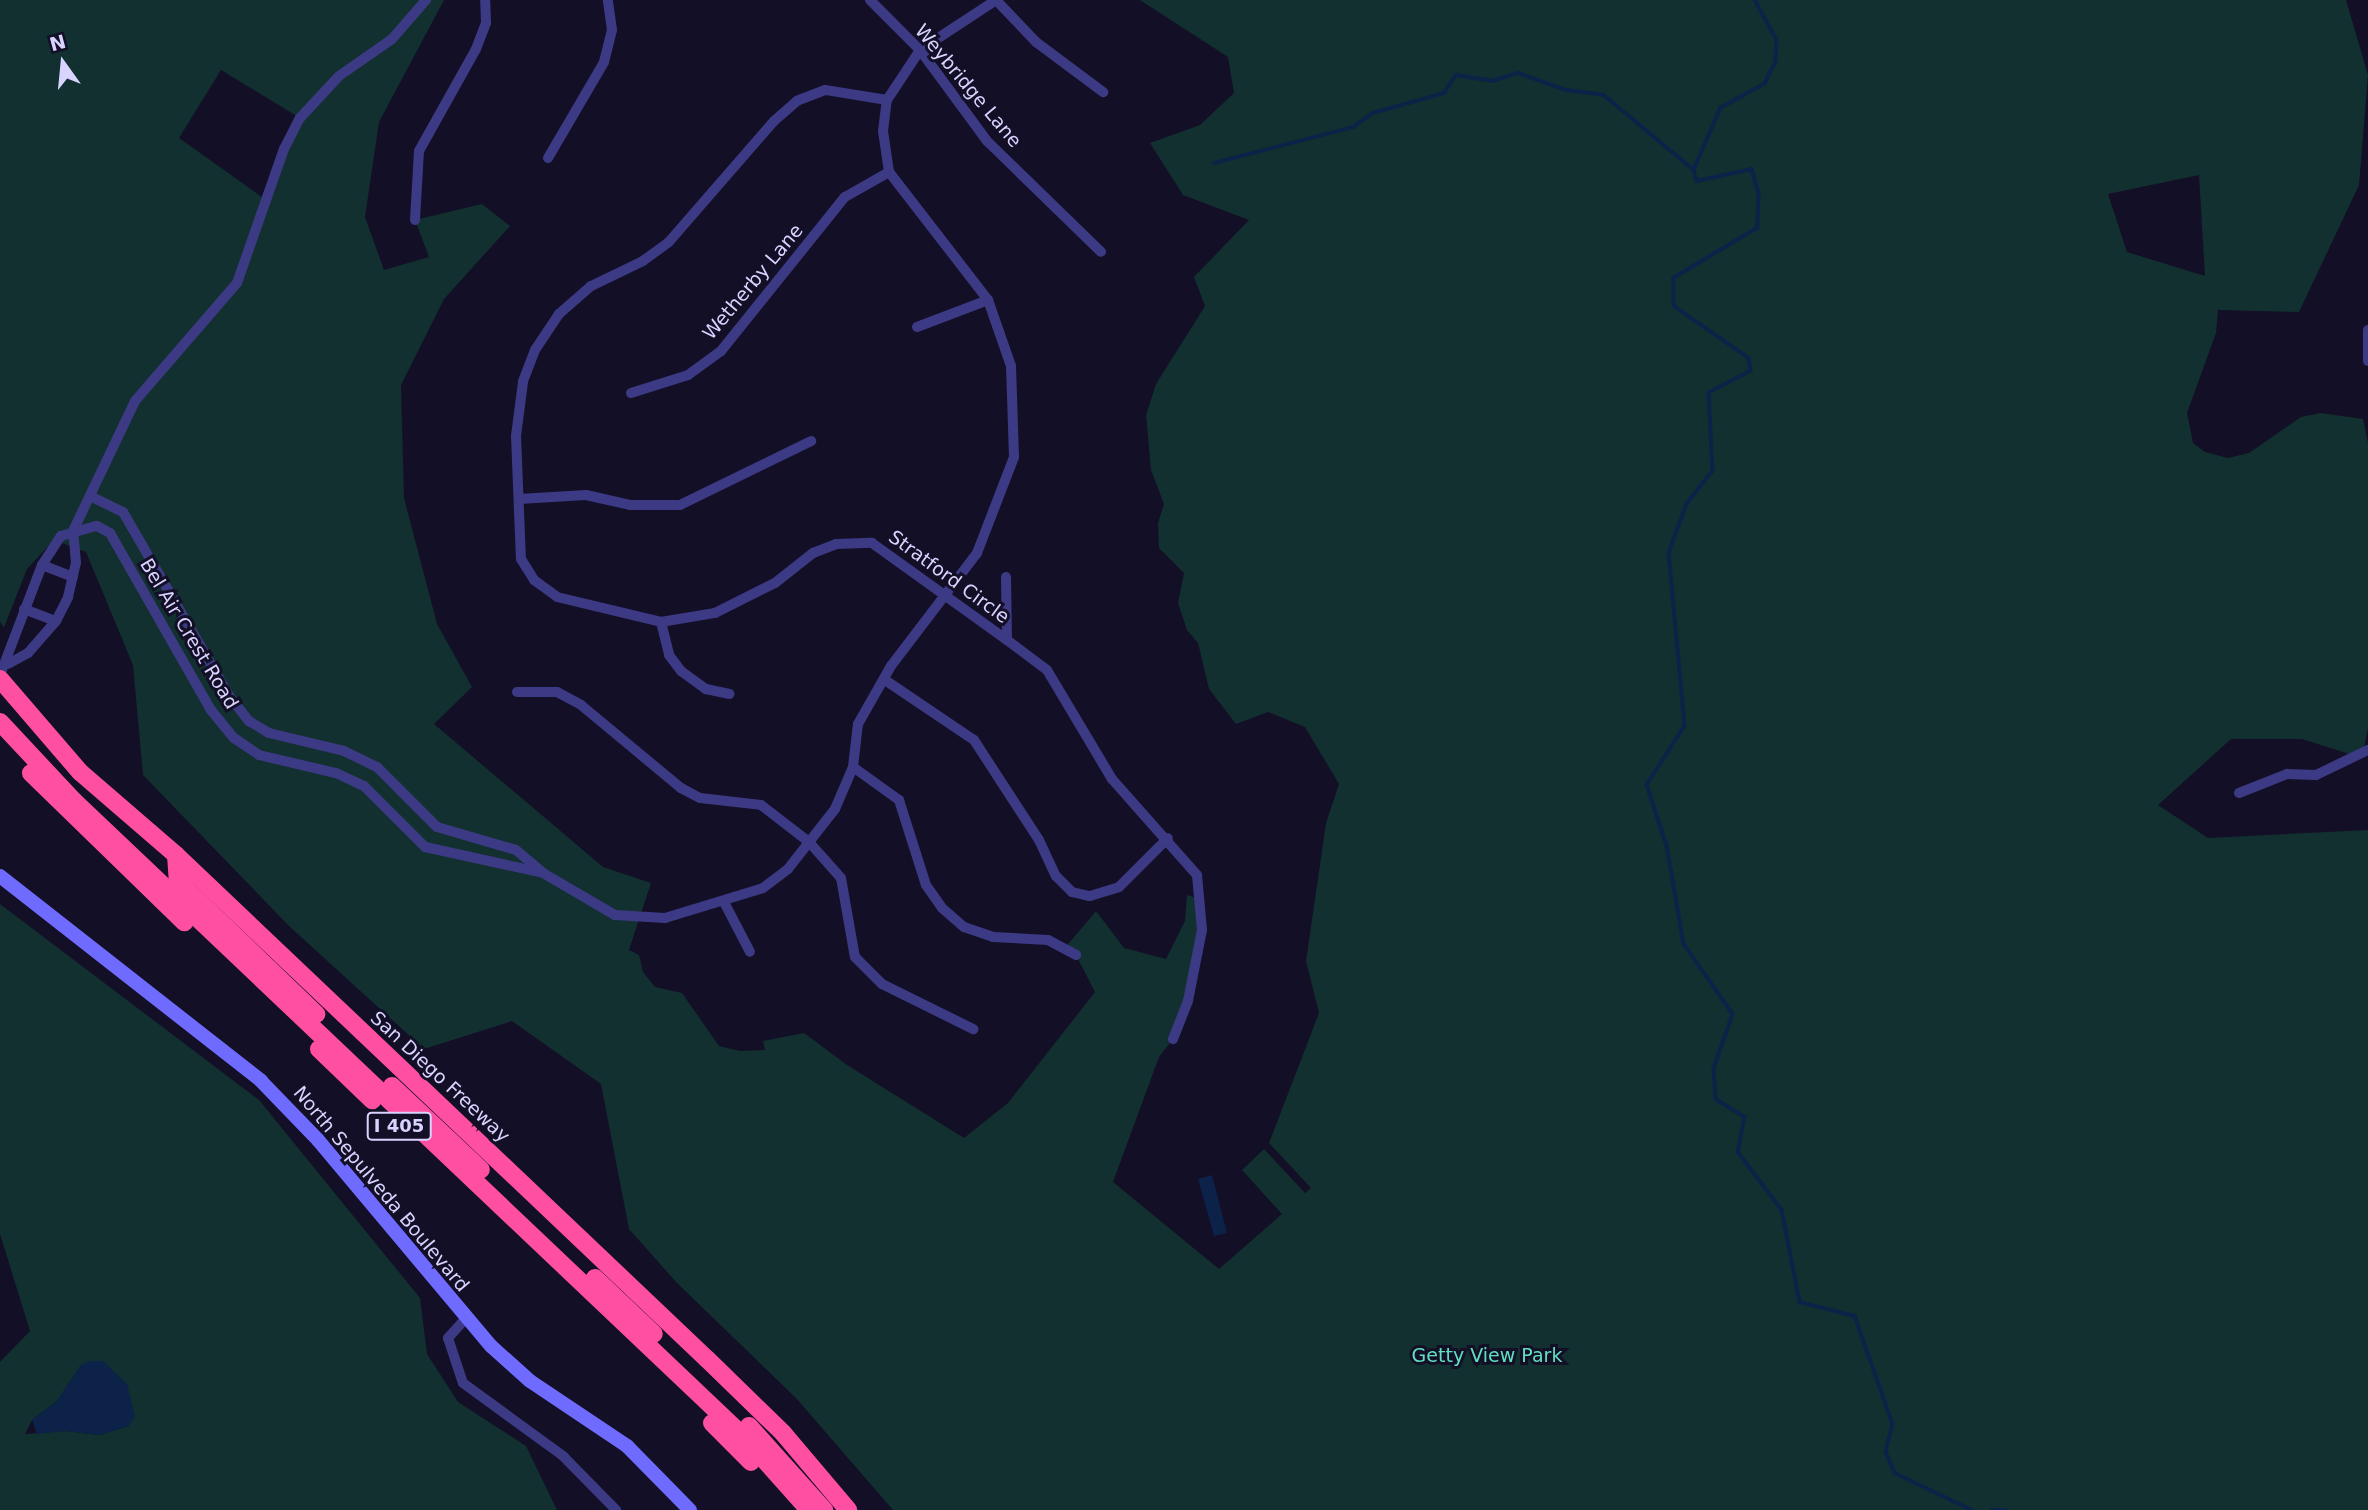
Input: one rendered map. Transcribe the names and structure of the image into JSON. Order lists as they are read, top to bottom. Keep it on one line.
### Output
{"streets":{"highway":["San Diego Freeway","I 405"],"main road":["North Sepulveda Boulevard"],"street":["Weybridge Lane","Wetherby Lane","Stratford Circle","Bel Air Crest Road"]},"crossings":[["Weybridge Lane","Bel Air Crest Road"],["Wetherby Lane","Bel Air Crest Road"],["Stratford Circle","Bel Air Crest Road"]],"parks":["Getty View Park"],"north":"top"}
